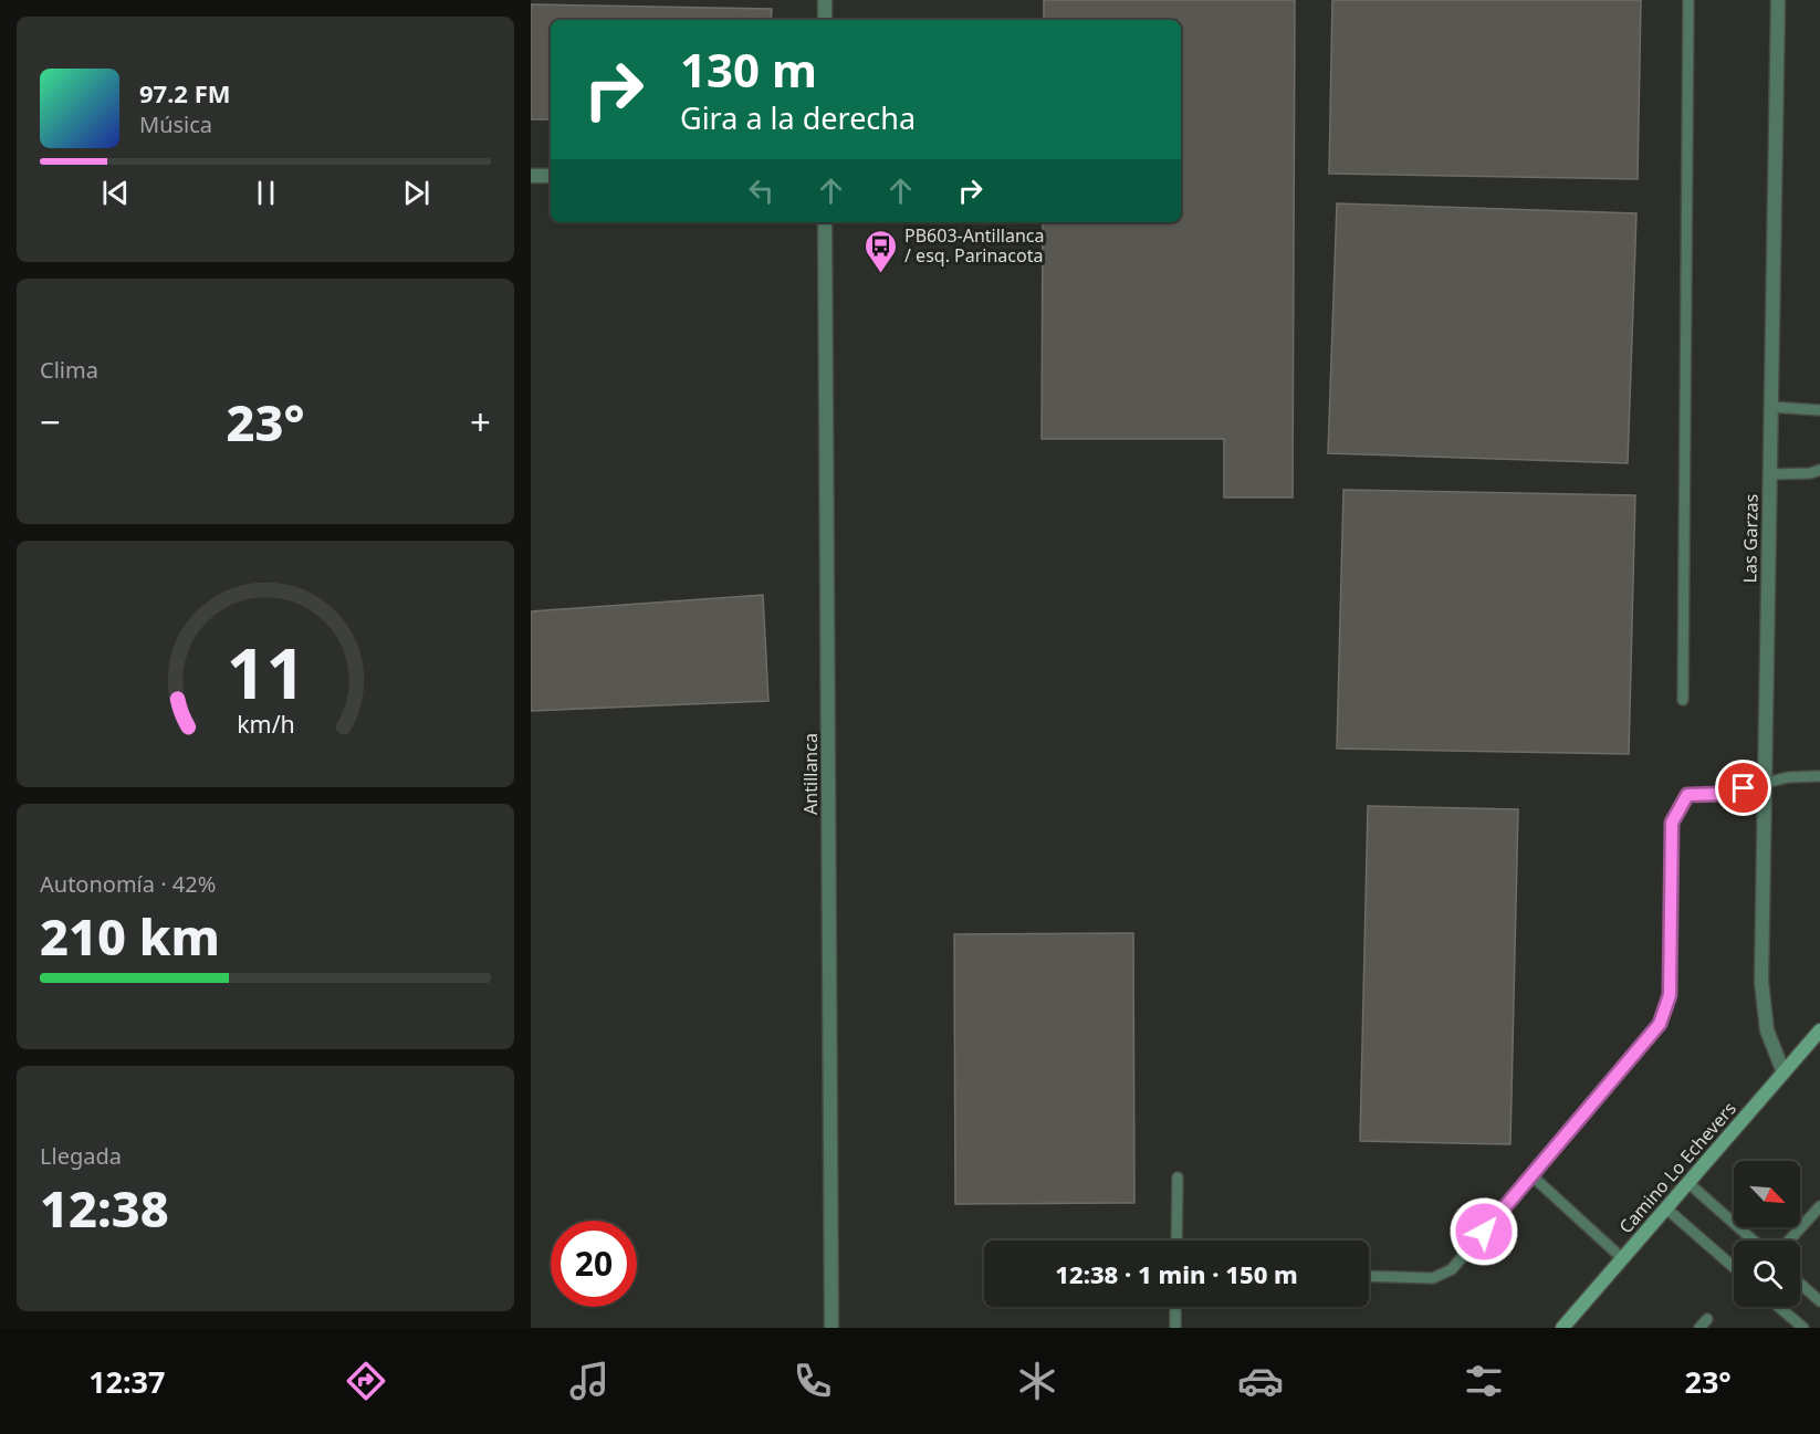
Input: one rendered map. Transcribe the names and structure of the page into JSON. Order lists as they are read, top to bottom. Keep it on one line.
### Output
{"streets":{"main road":["Camino Lo Echevers"],"street":["Las Garzas","Antillanca"]},"crossings":[["Las Garzas","Camino Lo Echevers"]],"places":{"bus stop":["PB603-Antillanca / esq. Parinacota"]},"north":"bottom right","page":{"turn":["130 m","Gira a la derecha"],"song":["97.2 FM","Música"],"tile":["Clima",["Autonomía · 42%","210 km"],["Llegada","12:38"]],"heat":["−","23°","+"],"limit":"20","trip":"12:38 · 1 min · 150 m","tabs":["12:37","23°"],"gauge":["11","km/h"]}}
